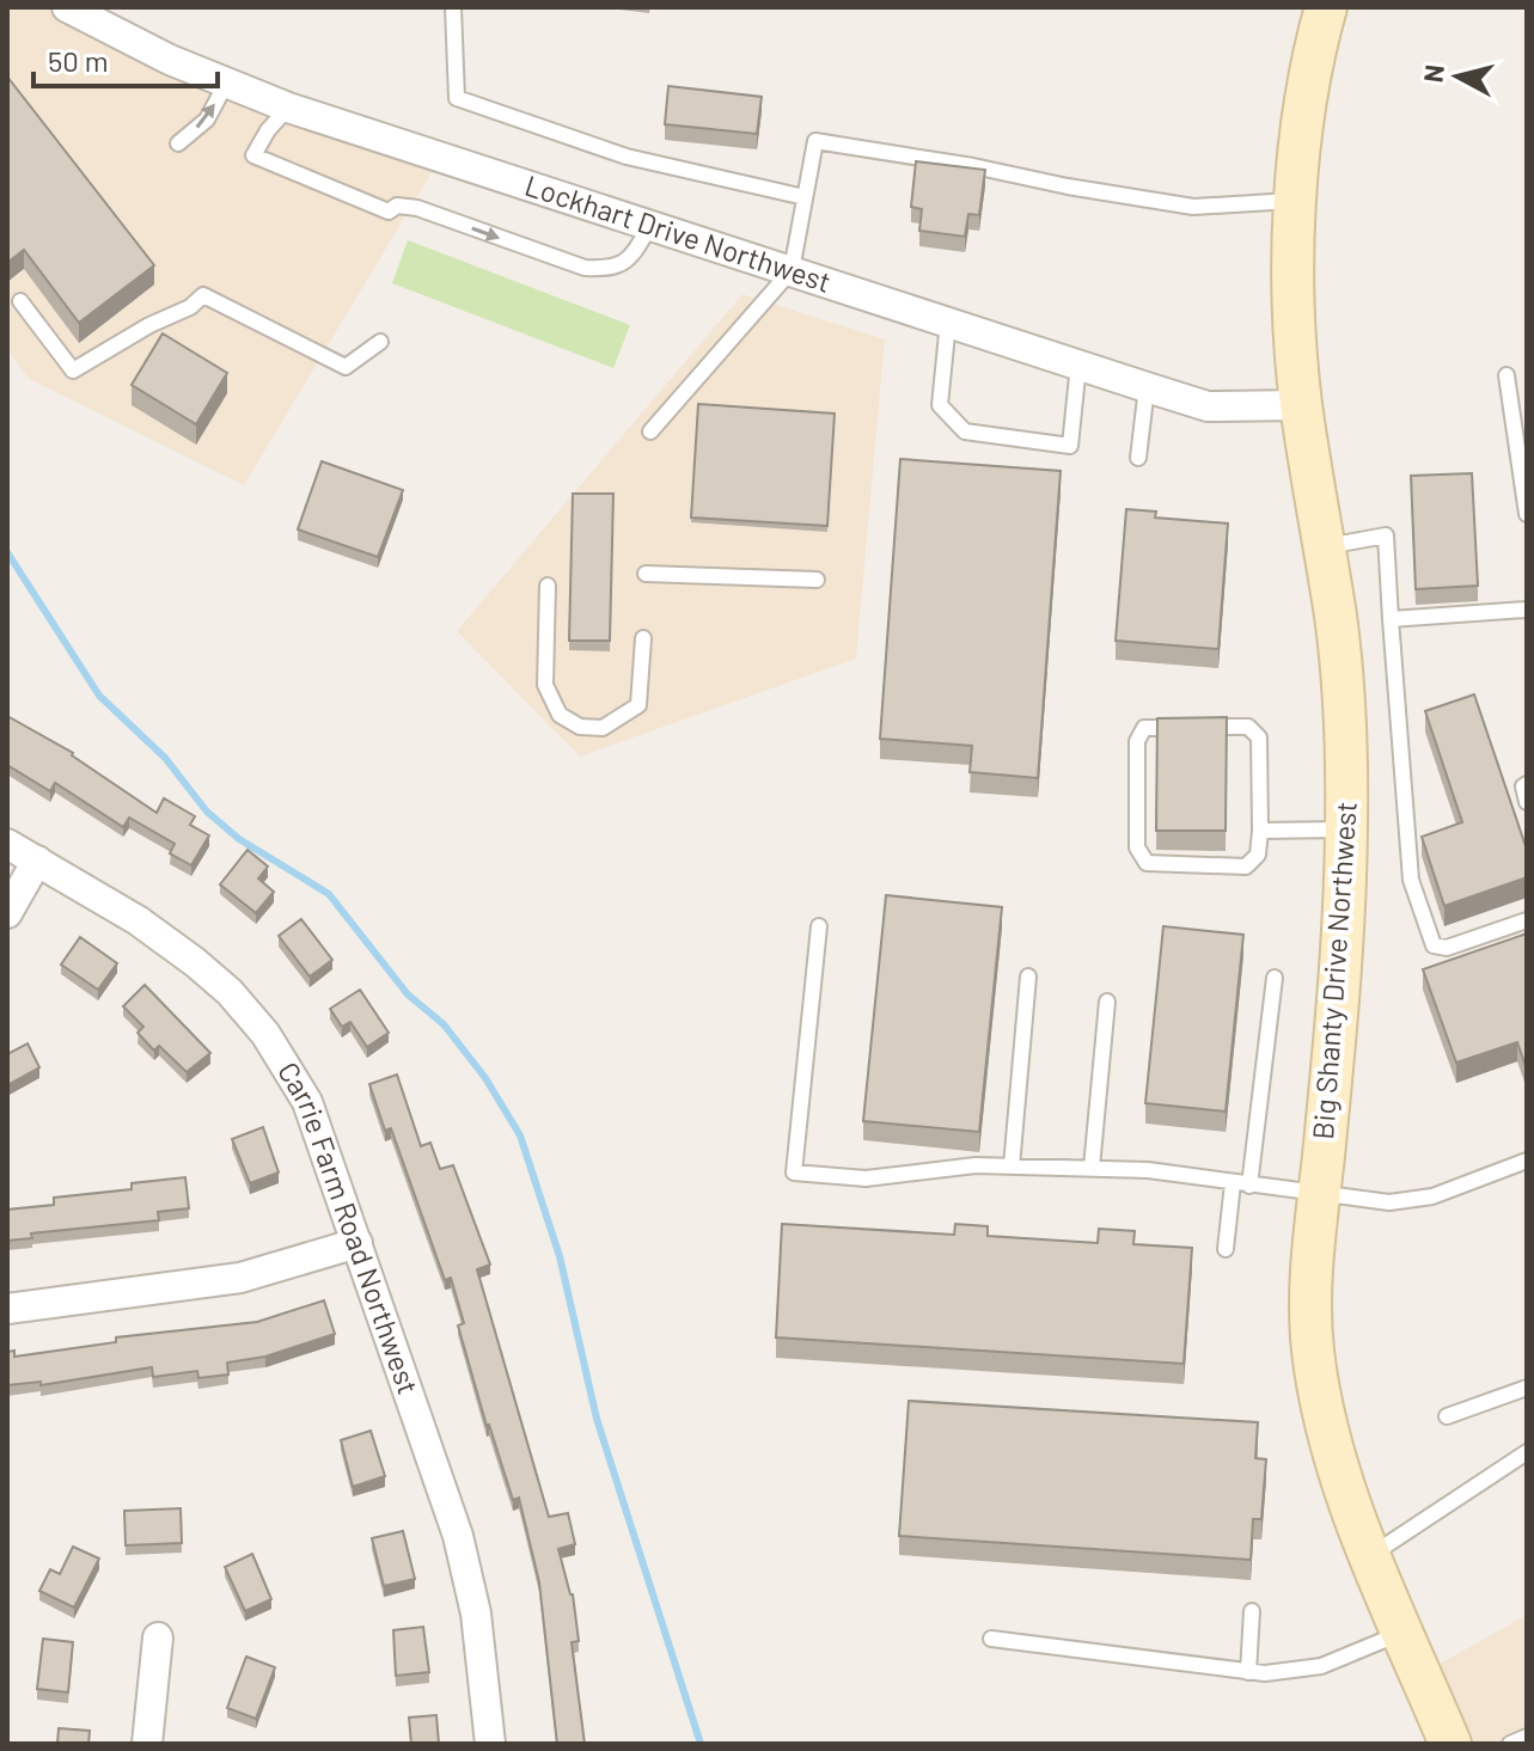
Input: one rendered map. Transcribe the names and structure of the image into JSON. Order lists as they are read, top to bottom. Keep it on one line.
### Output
{"streets":{"street":["Lockhart Drive Northwest","Big Shanty Drive Northwest","Carrie Farm Road Northwest"]},"crossings":[["Lockhart Drive Northwest","Big Shanty Drive Northwest"]],"scale_bar":"50 m","north":"left"}
